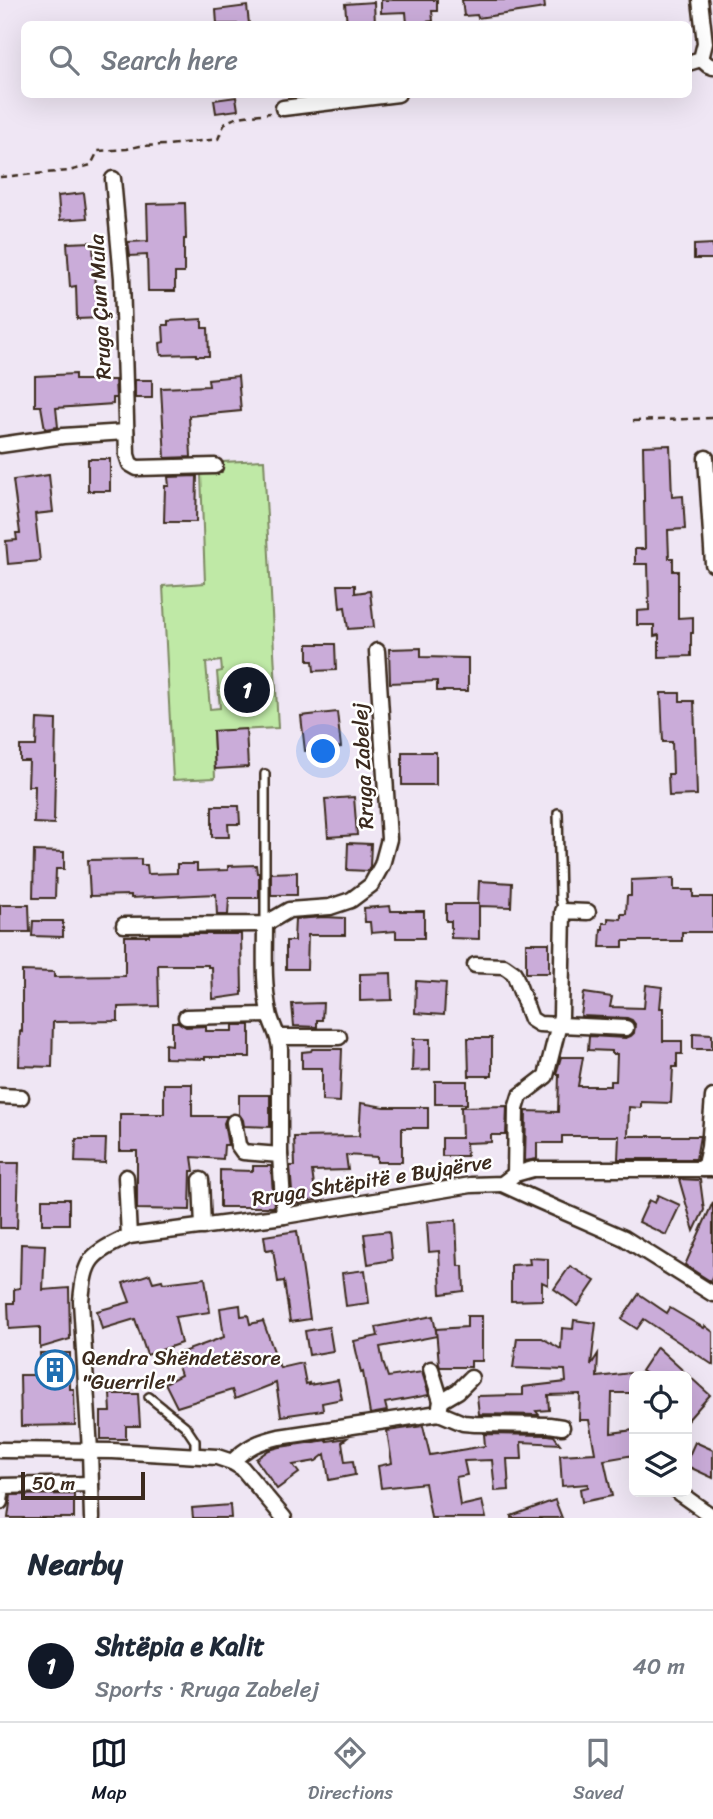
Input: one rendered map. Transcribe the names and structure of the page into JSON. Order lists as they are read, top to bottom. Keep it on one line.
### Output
{"streets":{"street":["Rruga Çun Mula","Rruga Zabelej","Rruga Shtëpitë e Bujqërve"]},"places":{"building":["Qendra Shëndetësore \"Guerrile\""]},"scale_bar":"50 m","page":{"search":"Search here","pins":"1","scale":"50 m","heading":"Nearby","list":[{"mark":"1","name":"Shtëpia e Kalit","note":"Sports · Rruga Zabelej","value":"40 m"}],"nav":["Map","Directions","Saved"]}}
